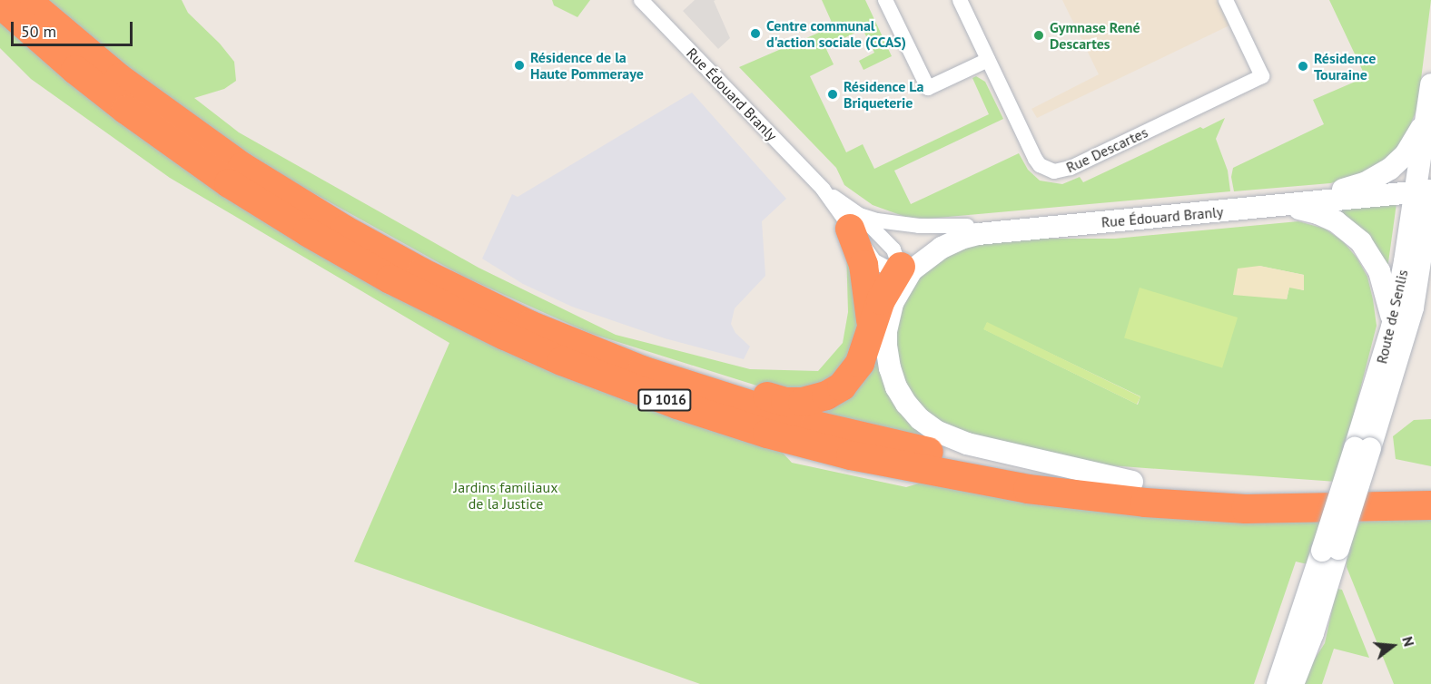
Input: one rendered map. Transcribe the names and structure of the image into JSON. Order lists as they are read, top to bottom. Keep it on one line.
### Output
{"streets":{"highway":["D 1016"],"main road":["Rue Édouard Branly","Route de Senlis"],"street":["Rue Descartes"]},"crossings":[["Rue Édouard Branly","Route de Senlis"]],"parks":["Jardins familiaux de la Justice"],"places":["Centre communal d'action sociale (CCAS)","Gymnase René Descartes","Résidence de la Haute Pommeraye","Résidence Touraine","Résidence La Briqueterie"],"scale_bar":"50 m","north":"right"}
